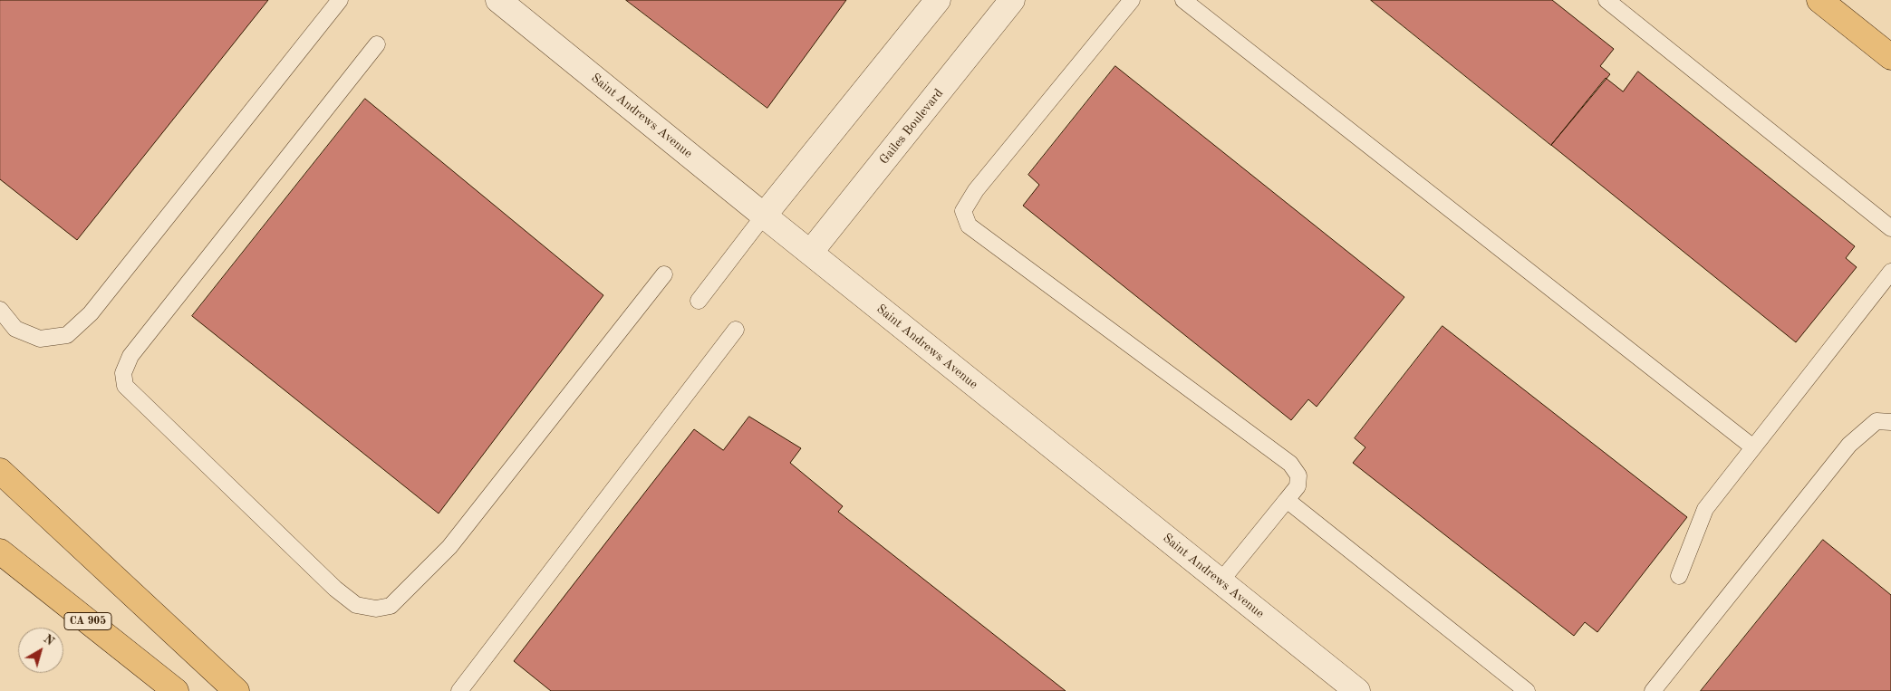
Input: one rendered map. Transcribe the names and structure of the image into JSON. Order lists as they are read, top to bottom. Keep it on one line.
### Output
{"streets":{"main road":["CA 905"],"street":["Saint Andrews Avenue","Gailes Boulevard"]},"crossings":[["Saint Andrews Avenue","Gailes Boulevard"]],"north":"top right"}
